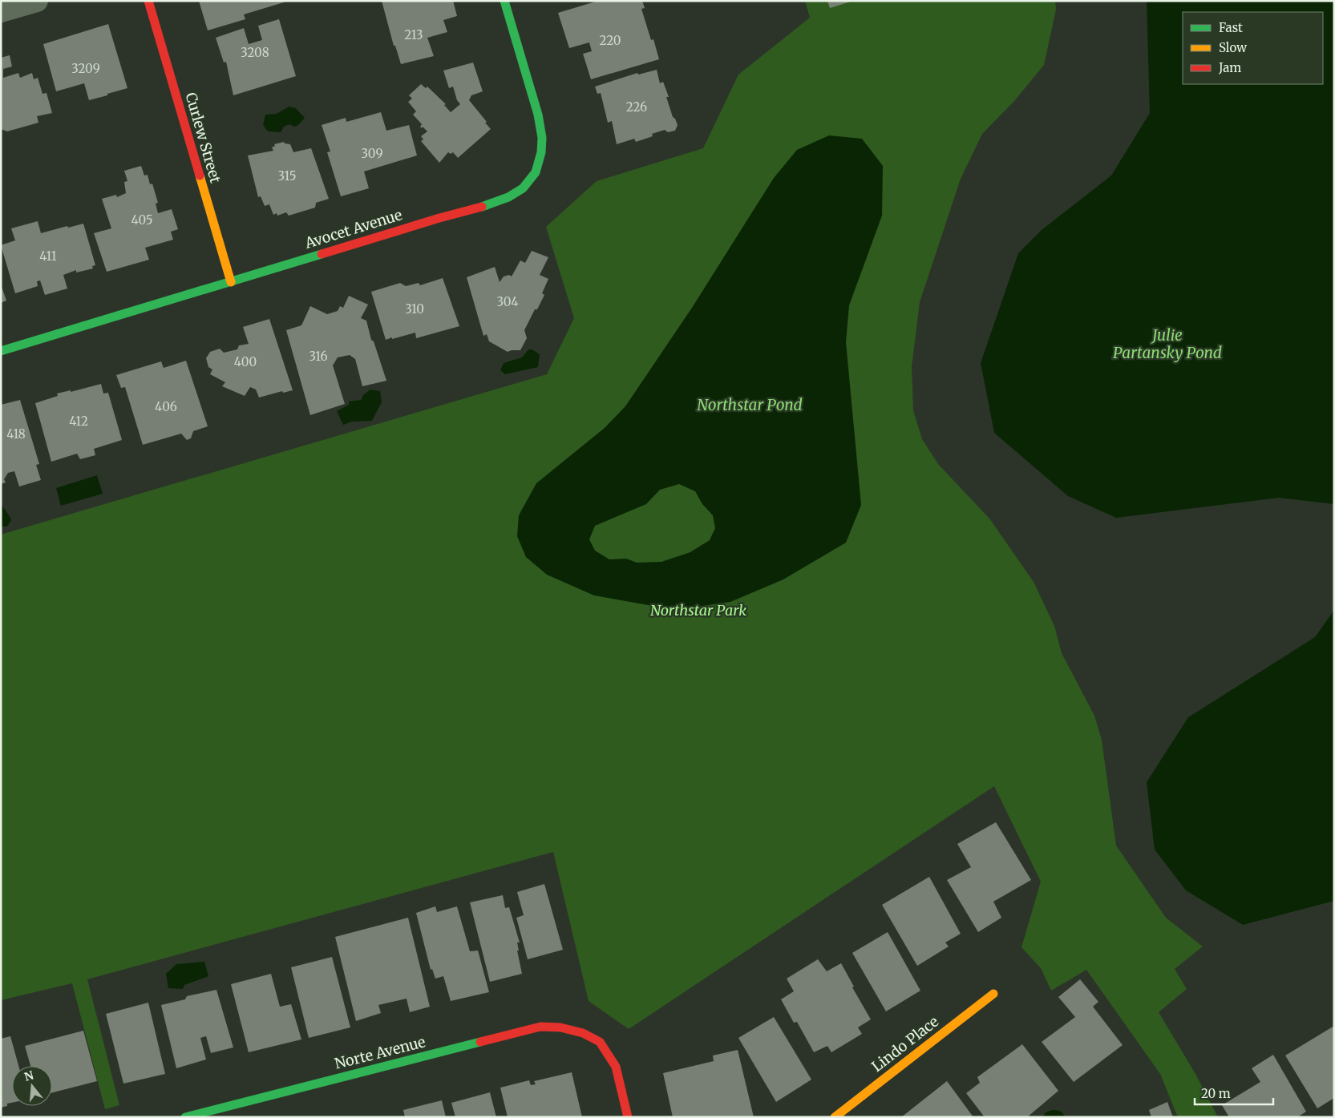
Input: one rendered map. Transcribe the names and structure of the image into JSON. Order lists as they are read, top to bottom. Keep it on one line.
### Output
{"streets":{"street":["Curlew Street","Avocet Avenue","Lindo Place","Norte Avenue"]},"crossings":[["Curlew Street","Avocet Avenue"]],"water":["Julie Partansky Pond","Northstar Pond"],"parks":["Northstar Park"],"house_numbers":["213","220","3208","3209","226","309","315","405","411","304","310","316","400","406","412","418"],"legend":["Fast","Slow","Jam"],"scale_bar":"20 m","north":"top"}
